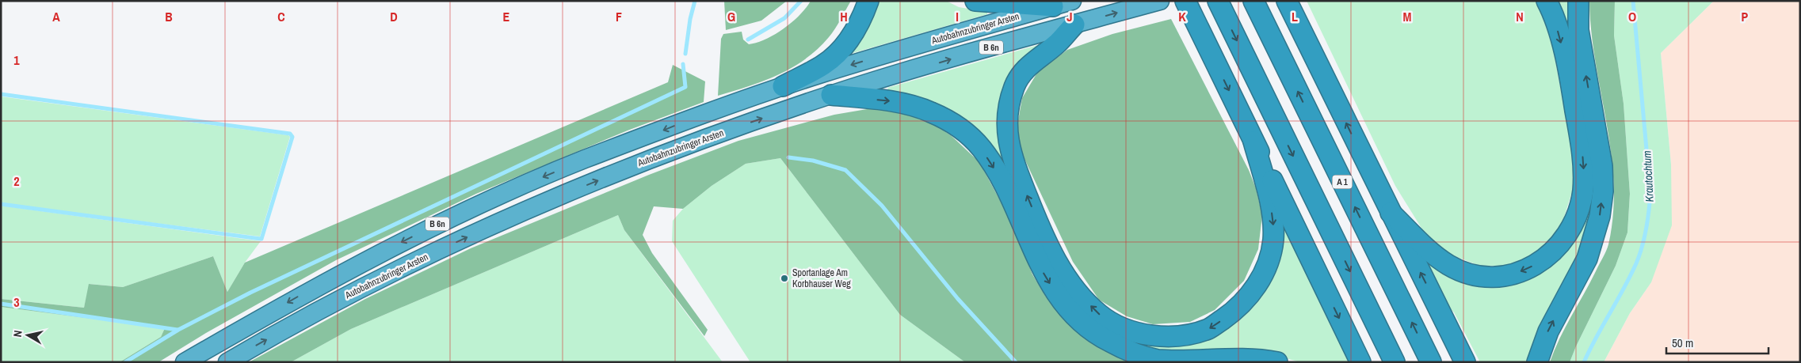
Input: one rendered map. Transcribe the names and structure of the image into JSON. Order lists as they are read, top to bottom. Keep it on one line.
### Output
{"streets":{"highway":["Autobahnzubringer Arsten","B 6n","A 1"]},"water":["Krautochtum"],"places":["Sportanlage Am Korbhauser Weg"],"scale_bar":"50 m","north":"left","grid":{"columns":["A","B","C","D","E","F","G","H","I","J","K","L","M","N","O","P"],"rows":["1","2","3"]}}
